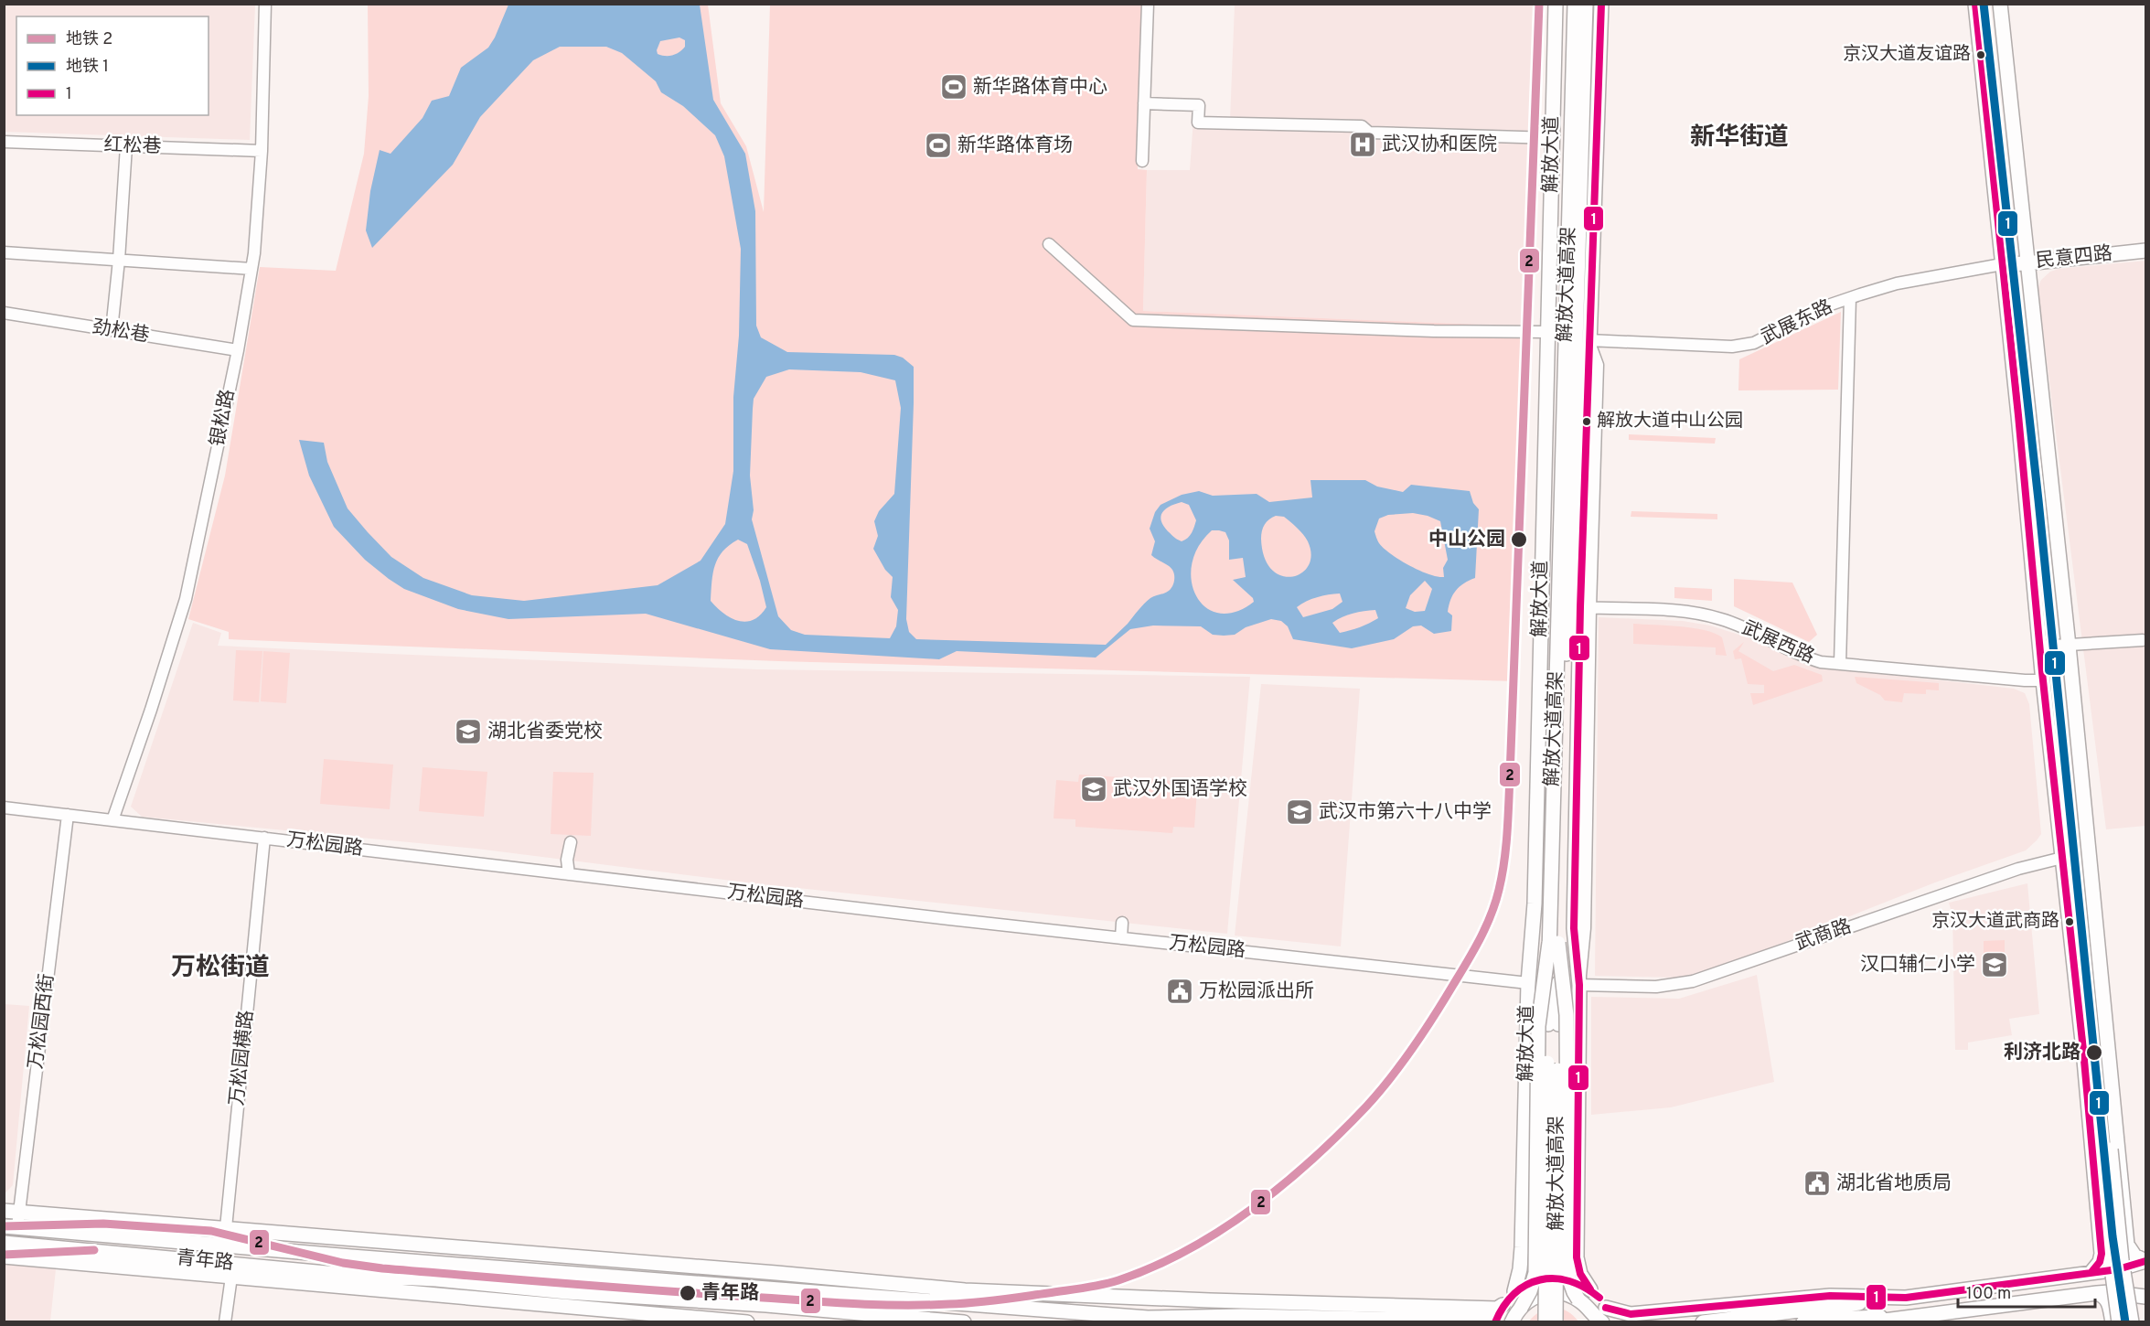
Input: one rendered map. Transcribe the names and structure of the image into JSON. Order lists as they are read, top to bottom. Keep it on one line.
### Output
{"streets":{"main road":["解放大道","民意四路","解放大道高架","青年路"],"street":["红松巷","武展东路","劲松巷","银松路","武展西路","万松园路","武商路","万松园西街","万松园横路"]},"crossings":[["红松巷","银松路"],["解放大道","武展东路"],["解放大道","武展西路"],["解放大道","万松园路"],["解放大道","武商路"],["民意四路","武展东路"],["劲松巷","银松路"],["银松路","万松园路"],["万松园路","万松园西街"],["万松园路","万松园横路"],["万松园西街","青年路"],["万松园横路","青年路"]],"districts":["新华街道","万松街道"],"places":{"other":["京汉大道友谊路","解放大道中山公园","中山公园","京汉大道武商路","利济北路","青年路"],"sports":["新华路体育中心","新华路体育场"],"hospital":["武汉协和医院"],"school or university":["湖北省委党校","武汉外国语学校","武汉市第六十八中学","汉口辅仁小学"],"public building":["万松园派出所","湖北省地质局"]},"lines":["metro line 2","metro line 1","transit line 1"],"legend":["地铁 2","地铁 1","1"],"scale_bar":"100 m"}
